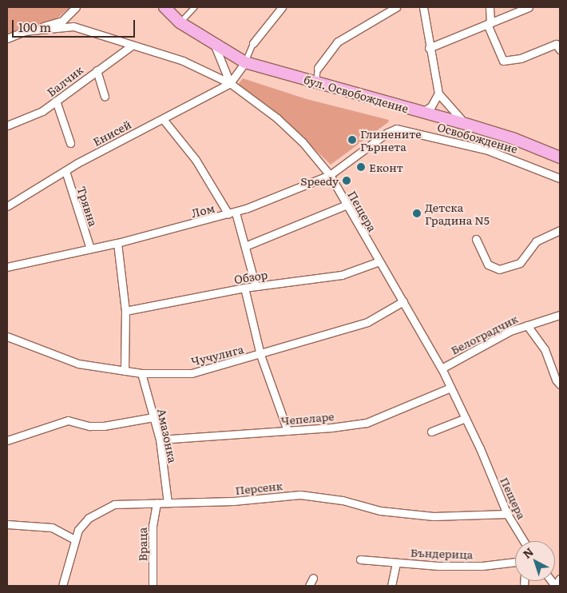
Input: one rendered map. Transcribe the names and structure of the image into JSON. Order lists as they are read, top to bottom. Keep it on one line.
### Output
{"streets":{"main road":["бул. Освобождение"],"street":["Балчик","Енисей","Освобождение","Трявна","Лом","Пещера","Обзор","Белоградчик","Чучулига","Чепеларе","Амазонка","Персенк","Враца","Бъндерица"]},"crossings":[["Балчик","Пещера"],["Енисей","Трявна"],["Енисей","Пещера"],["Освобождение","Лом"],["Трявна","Лом"],["Лом","Пещера"],["Пещера","Обзор"],["Пещера","Белоградчик"],["Пещера","Чучулига"],["Пещера","Чепеларе"],["Пещера","Персенк"],["Чучулига","Амазонка"],["Чепеларе","Амазонка"],["Амазонка","Персенк"],["Персенк","Враца"]],"places":["Глинените Гърнета","Еконт","Speedy","Детска Градина N5"],"scale_bar":"100 m","north":"top left"}
